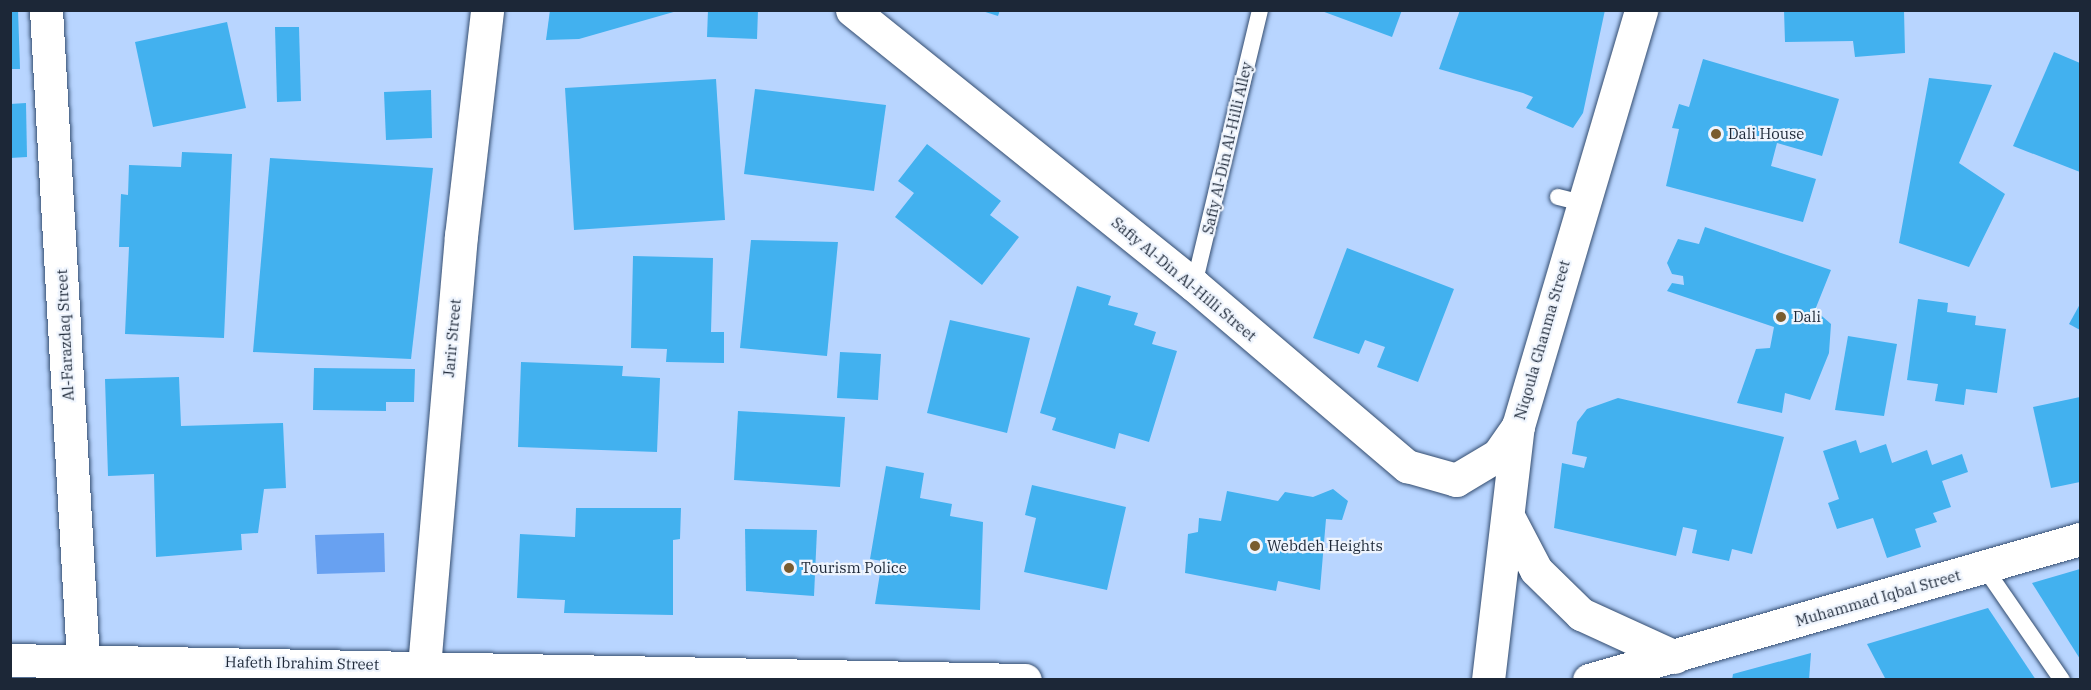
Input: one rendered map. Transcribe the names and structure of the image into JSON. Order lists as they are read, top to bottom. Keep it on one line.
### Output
{"streets":{"street":["Safiy Al-Din Al-Hilli Street","Al-Farazdaq Street","Jarir Street","Niqoula Ghanma Street","Muhammad Iqbal Street","Hafeth Ibrahim Street"],"lane":["Safiy Al-Din Al-Hilli Alley"]},"crossings":[["Safiy Al-Din Al-Hilli Alley","Safiy Al-Din Al-Hilli Street"],["Safiy Al-Din Al-Hilli Street","Niqoula Ghanma Street"],["Al-Farazdaq Street","Hafeth Ibrahim Street"],["Jarir Street","Hafeth Ibrahim Street"]],"places":["Dali House","Dali","Webdeh Heights","Tourism Police"]}
